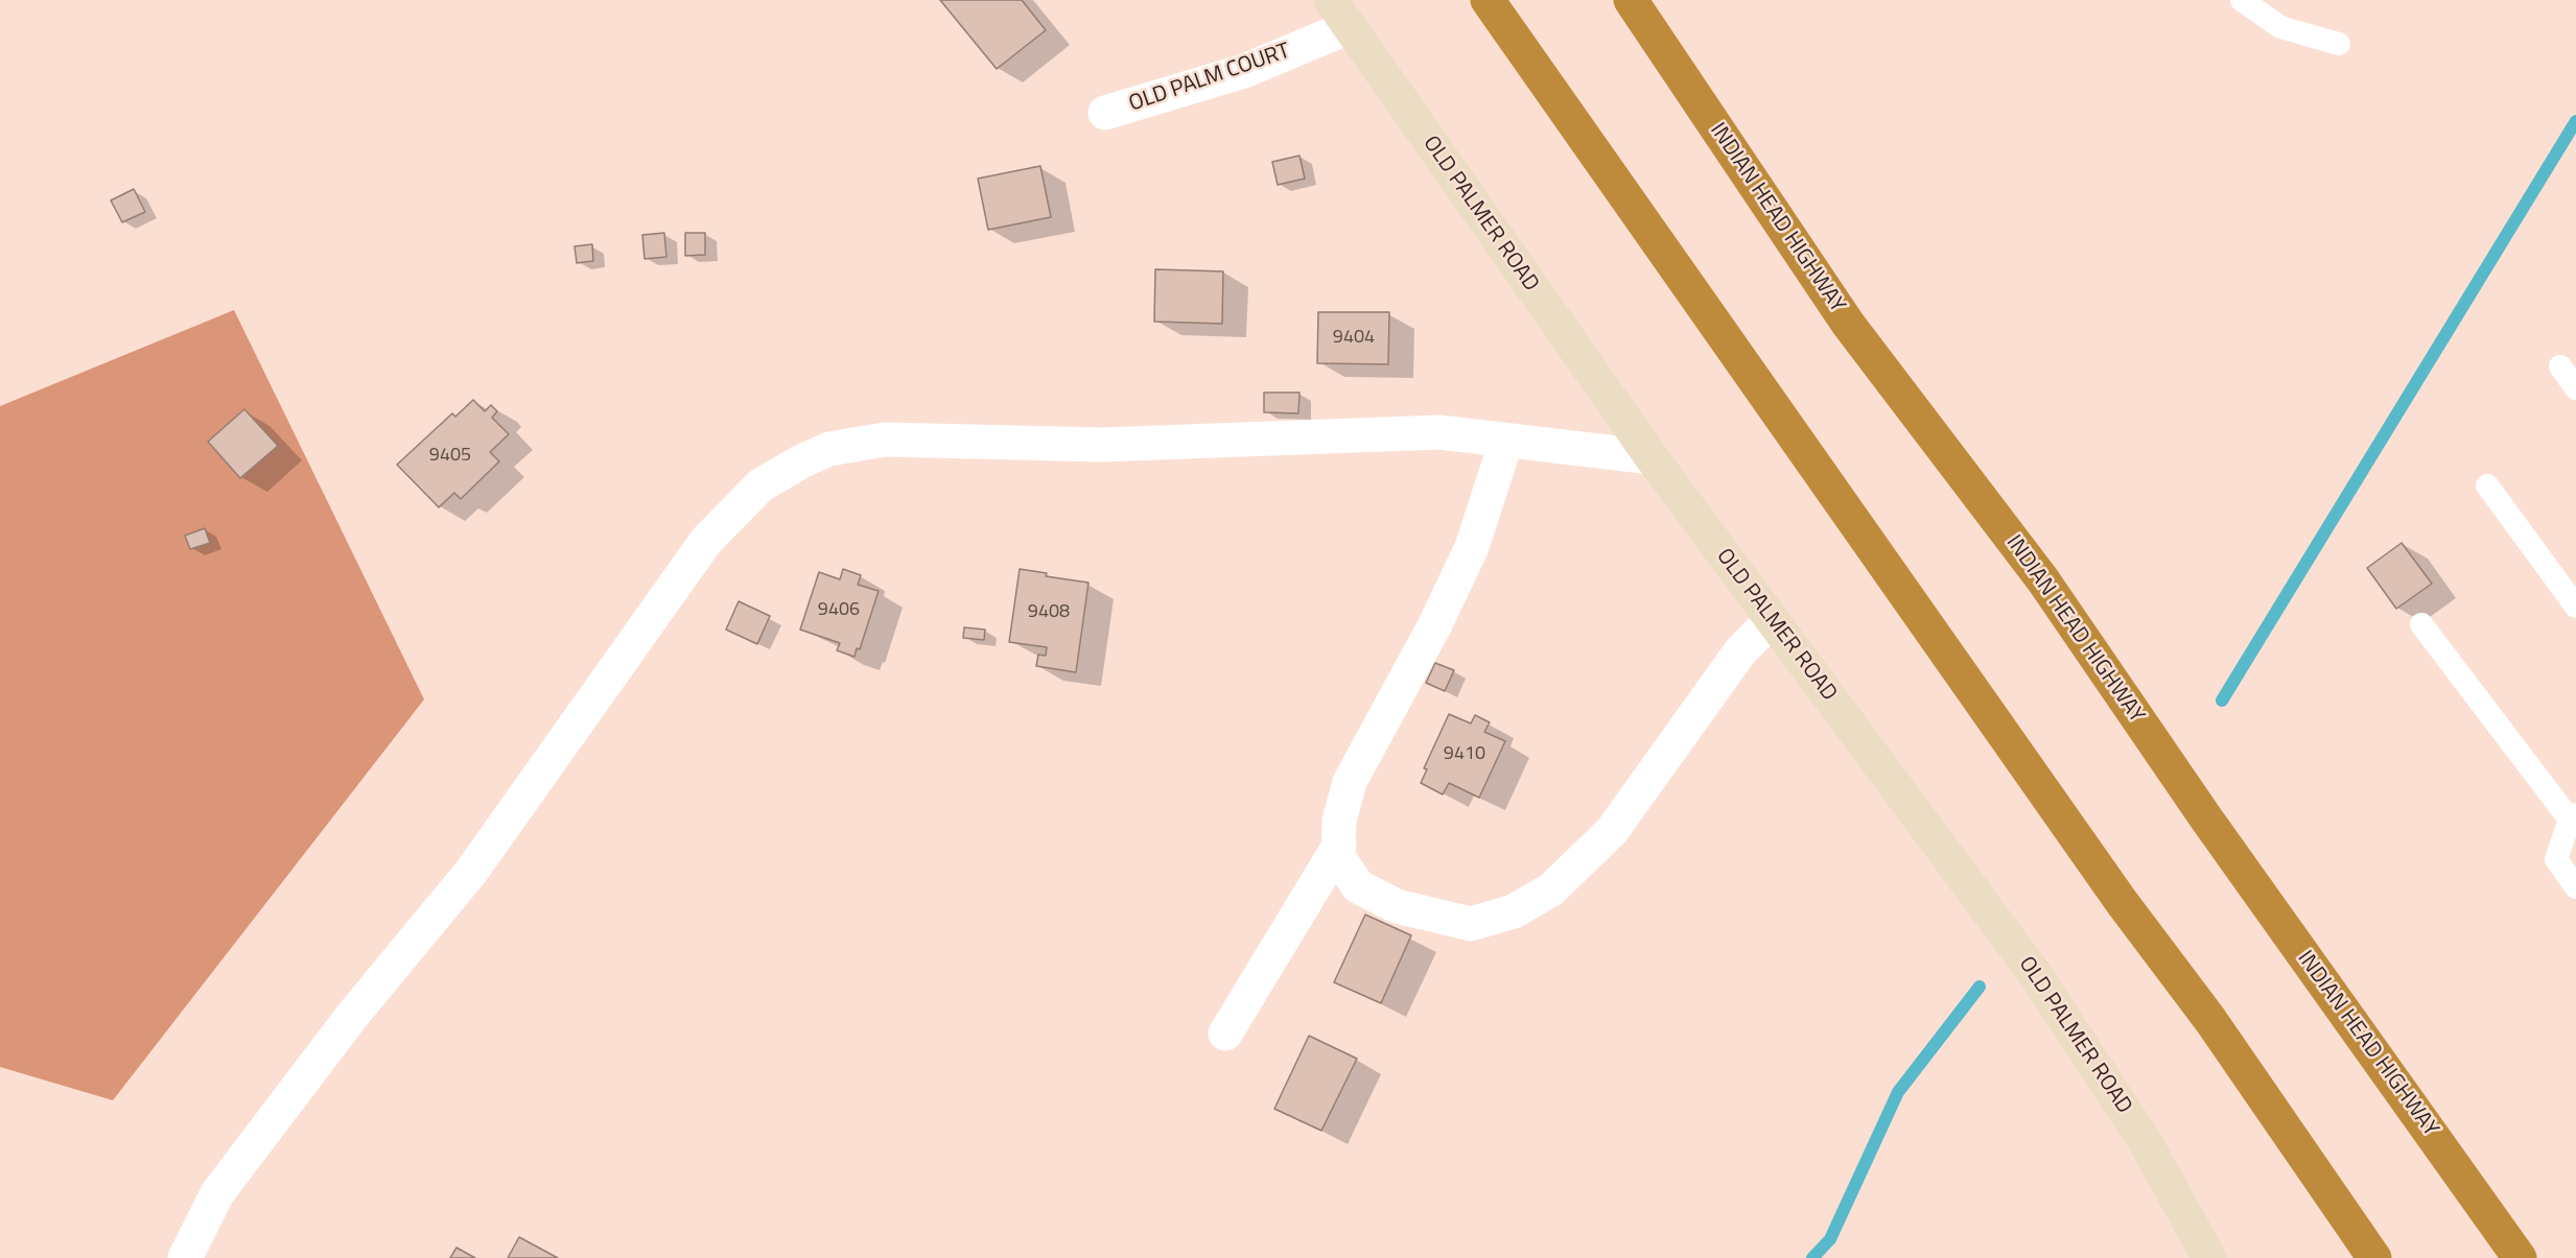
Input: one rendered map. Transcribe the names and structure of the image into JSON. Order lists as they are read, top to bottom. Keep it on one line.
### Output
{"streets":{"highway":["INDIAN HEAD HIGHWAY"],"street":["OLD PALM COURT","OLD PALMER ROAD"]},"crossings":[["OLD PALM COURT","OLD PALMER ROAD"]],"house_numbers":["9404","9405","9406","9408","9410"]}
